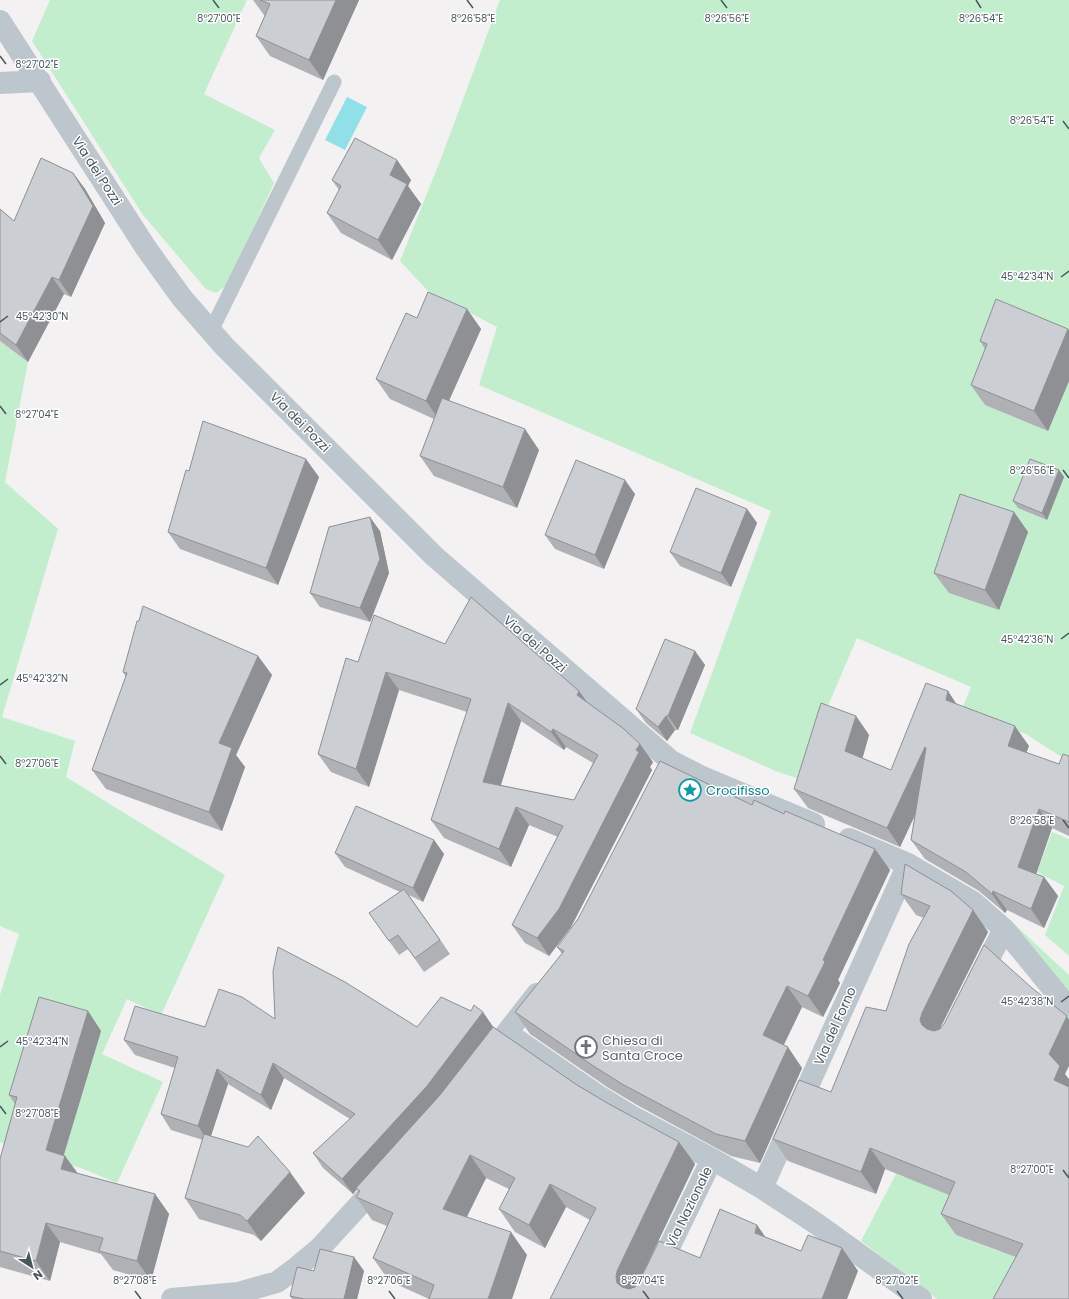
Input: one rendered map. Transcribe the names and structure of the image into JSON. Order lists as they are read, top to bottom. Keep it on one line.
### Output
{"streets":{"street":["Via dei Pozzi","Via del Forno","Via Nazionale"]},"crossings":[["Via dei Pozzi","Via del Forno"]],"places":{"place":["Crocifisso"],"church":["Chiesa di Santa Croce"]},"north":"bottom right","coordinates":["8°27'00\"E","8°26'58\"E","8°26'56\"E","8°26'54\"E","8°27'02\"E","45°42'34\"N","45°42'30\"N","8°27'04\"E","45°42'36\"N","45°42'32\"N","8°27'06\"E","45°42'38\"N","8°27'08\"E"]}
